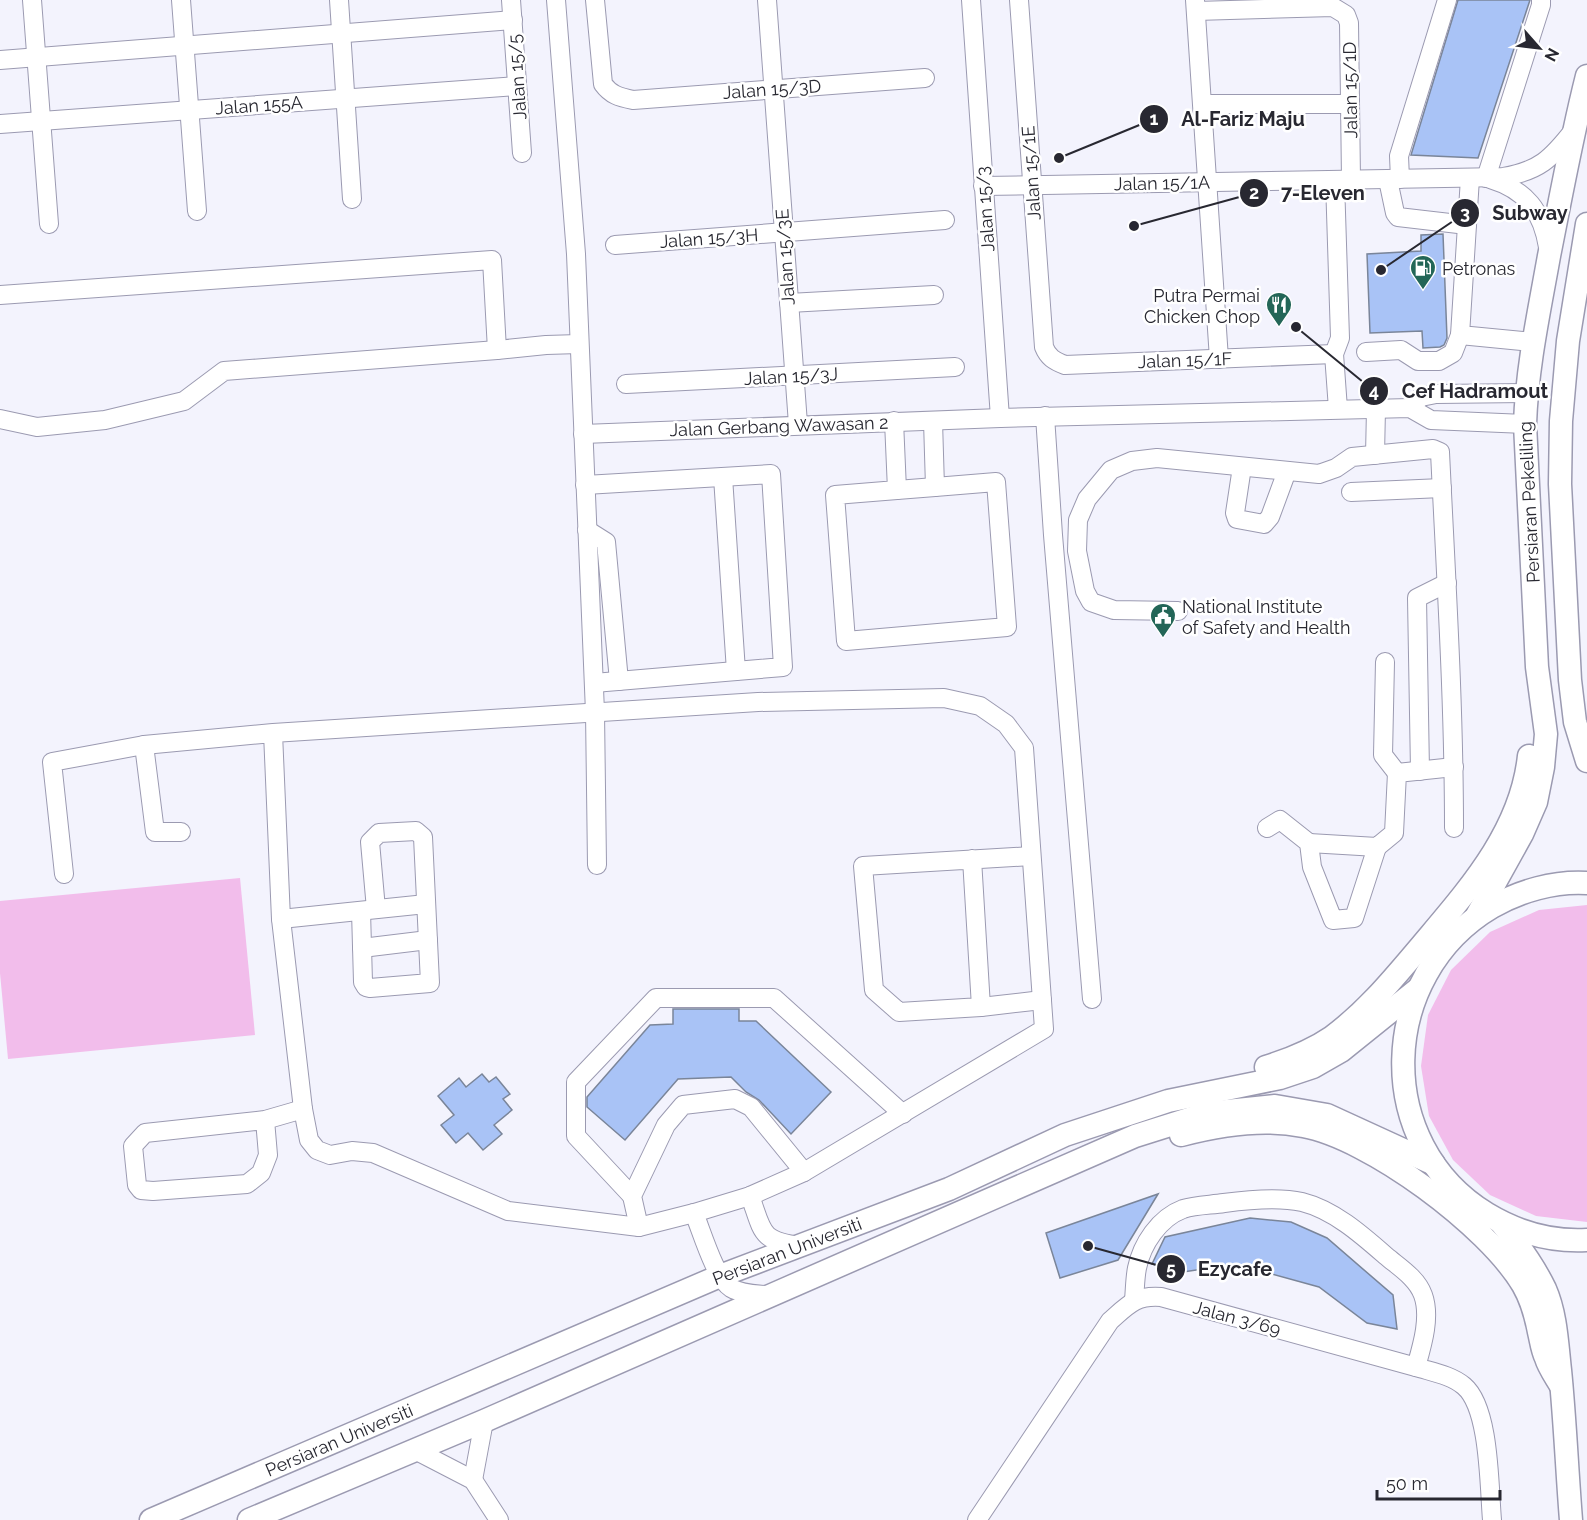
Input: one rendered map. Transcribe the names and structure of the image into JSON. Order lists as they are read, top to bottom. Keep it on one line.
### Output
{"streets":{"main road":["Persiaran Pekeliling","Persiaran Universiti"],"street":["Jalan 15/5","Jalan 15/3D","Jalan 15/1D","Jalan 155A","Jalan 15/1E","Jalan 15/1A","Jalan 15/3","Jalan 15/3H","Jalan 15/3E","Jalan 15/1F","Jalan 15/3J","Jalan Gerbang Wawasan 2","Jalan 3/69"]},"crossings":[["Jalan 15/5","Jalan 155A"],["Jalan 15/3D","Jalan 15/3E"],["Jalan 15/1D","Jalan 15/1A"],["Jalan 15/1D","Jalan 15/1F"],["Jalan 15/1E","Jalan 15/1A"],["Jalan 15/1E","Jalan 15/1F"],["Jalan 15/1A","Jalan 15/3"],["Jalan 15/1A","Persiaran Pekeliling"],["Jalan 15/3","Jalan Gerbang Wawasan 2"],["Jalan 15/3H","Jalan 15/3E"],["Jalan 15/3E","Jalan 15/3J"],["Jalan 15/3E","Jalan Gerbang Wawasan 2"],["Jalan Gerbang Wawasan 2","Persiaran Pekeliling"]],"places":{"other":["Al-Fariz Maju","7-Eleven","Subway","Cef Hadramout","Ezycafe"],"fuel station":["Petronas"],"restaurant":["Putra Permai Chicken Chop"],"public building":["National Institute of Safety and Health"]},"scale_bar":"50 m","north":"bottom right"}
